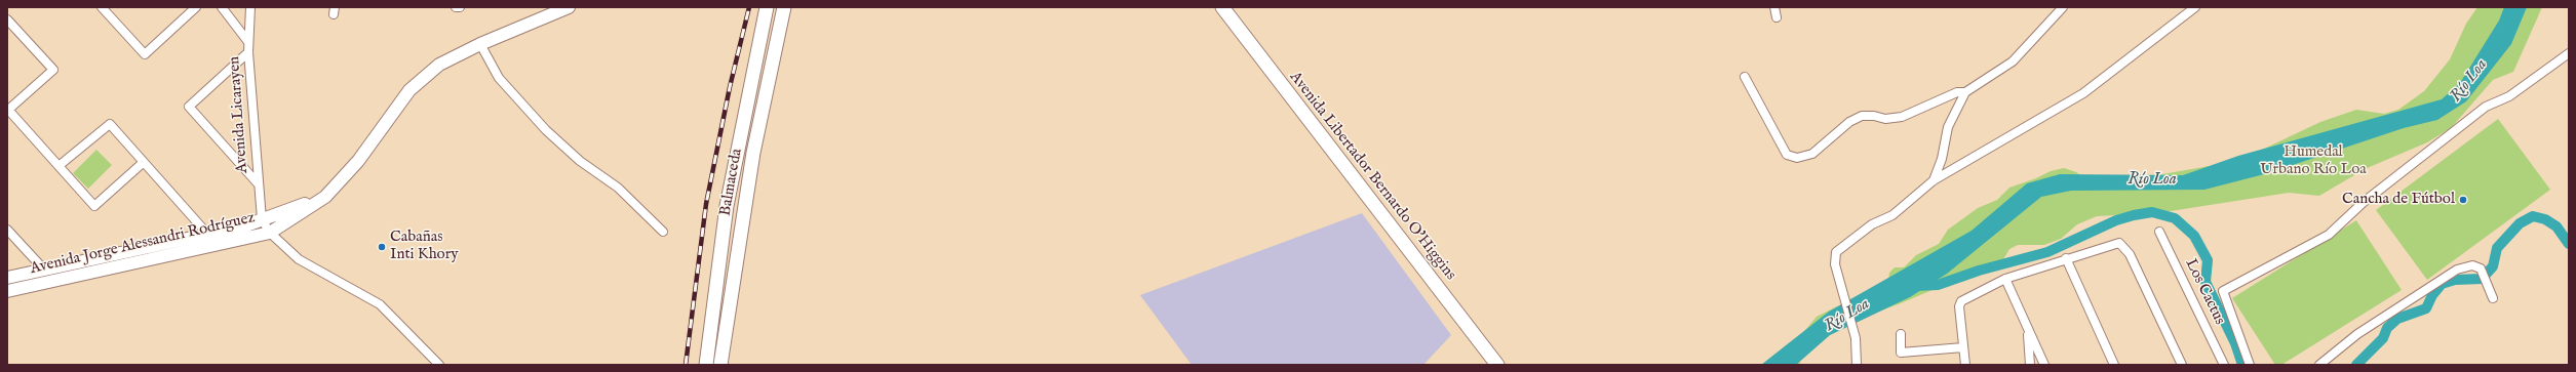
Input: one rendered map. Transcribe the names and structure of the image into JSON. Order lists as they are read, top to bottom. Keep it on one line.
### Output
{"streets":{"main road":["Avenida Libertador Bernardo O'Higgins","Balmaceda"],"street":["Avenida Licarayen","Avenida Jorge Alessandri Rodríguez","Los Cactus"]},"crossings":[["Avenida Licarayen","Avenida Jorge Alessandri Rodríguez"]],"water":["Río Loa"],"parks":["Humedal Urbano Río Loa"],"places":["Cancha de Fútbol","Cabañas Inti Khory"]}
